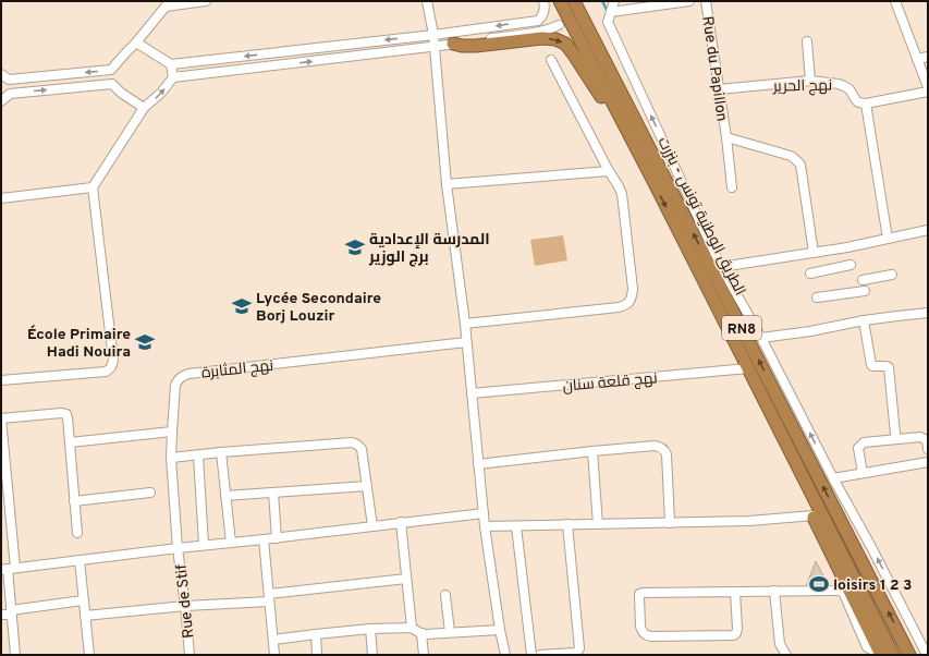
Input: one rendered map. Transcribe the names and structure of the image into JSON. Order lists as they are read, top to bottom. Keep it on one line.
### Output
{"streets":{"highway":["الطريق الوطنية تونس - بنزرت","RN8"],"street":["Rue du Papillon","نهج الحرير","نهج المثابرة","نهج قلعة سنان","Rue de Stif"]},"crossings":[["Rue du Papillon","نهج الحرير"],["الطريق الوطنية تونس - بنزرت","RN8"],["الطريق الوطنية تونس - بنزرت","نهج قلعة سنان"],["نهج المثابرة","Rue de Stif"]],"places":{"school or university":["المدرسة الإعدادية برج الوزير","Lycée Secondaire Borj Louzir","École Primaire Hadi Nouira"],"sports":["loisirs 1 2 3"]}}
